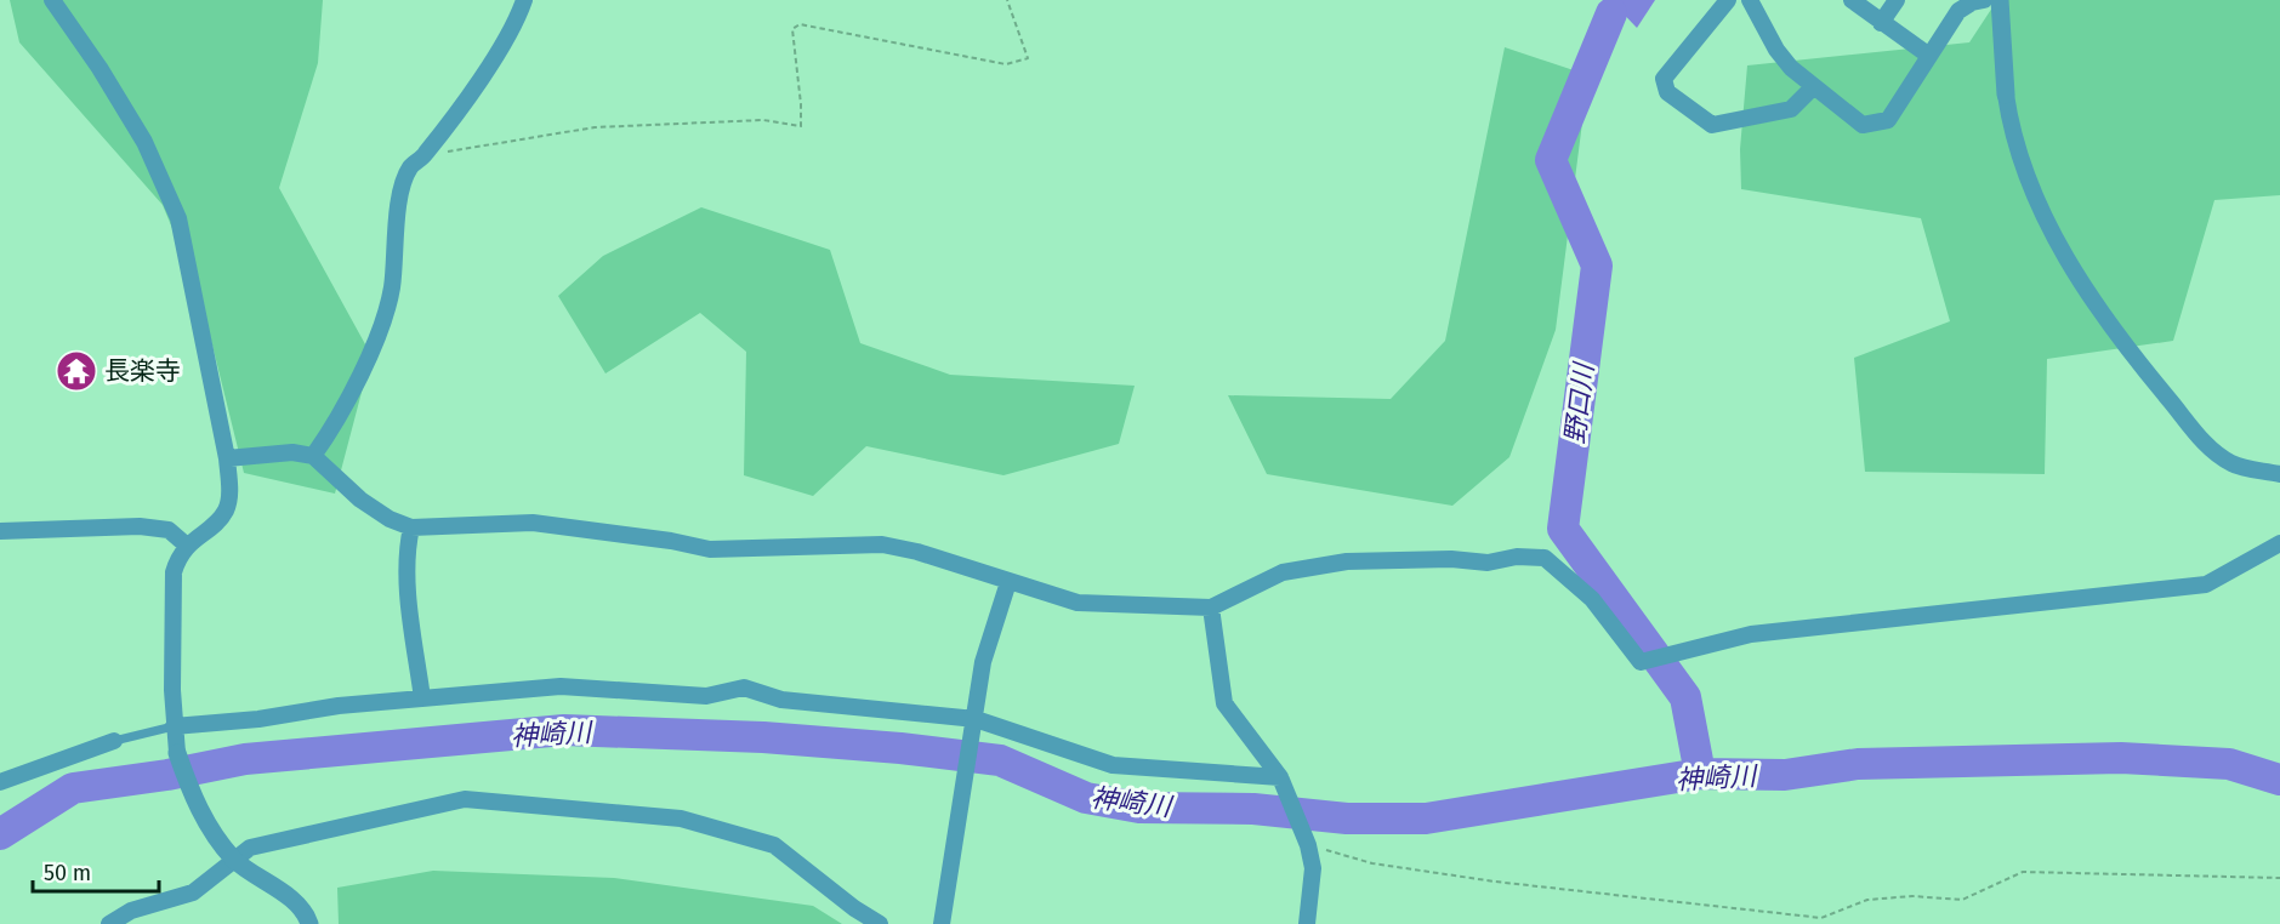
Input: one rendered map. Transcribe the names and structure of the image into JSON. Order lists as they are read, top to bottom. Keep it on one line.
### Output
{"water":["野口川","神崎川"],"places":{"temple":["長楽寺"]},"scale_bar":"50 m"}
